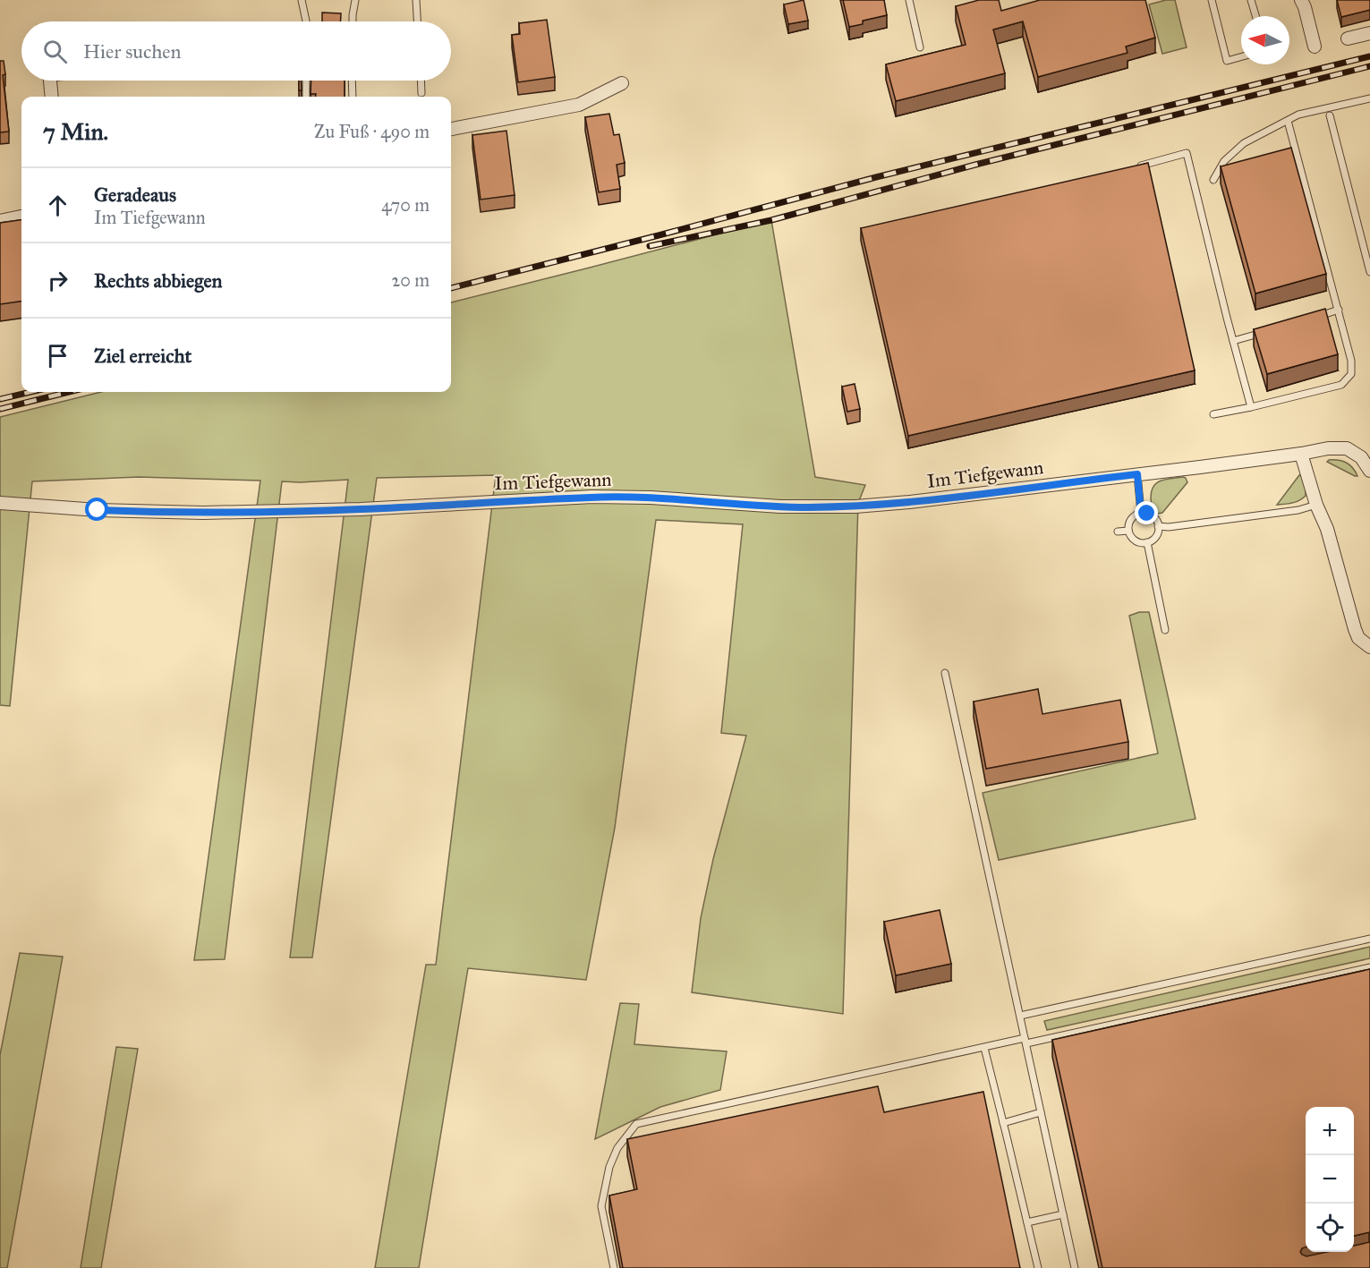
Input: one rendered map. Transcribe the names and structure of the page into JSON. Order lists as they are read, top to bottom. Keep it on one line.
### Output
{"streets":{"street":["Im Tiefgewann"]},"north":"left","page":{"search":"Hier suchen","heading":["7 Min.","Zu Fuß · 490 m"],"list":[["Geradeaus","Im Tiefgewann","470 m"],["Rechts abbiegen","20 m"],"Ziel erreicht"],"map_buttons":["+","−"]}}
